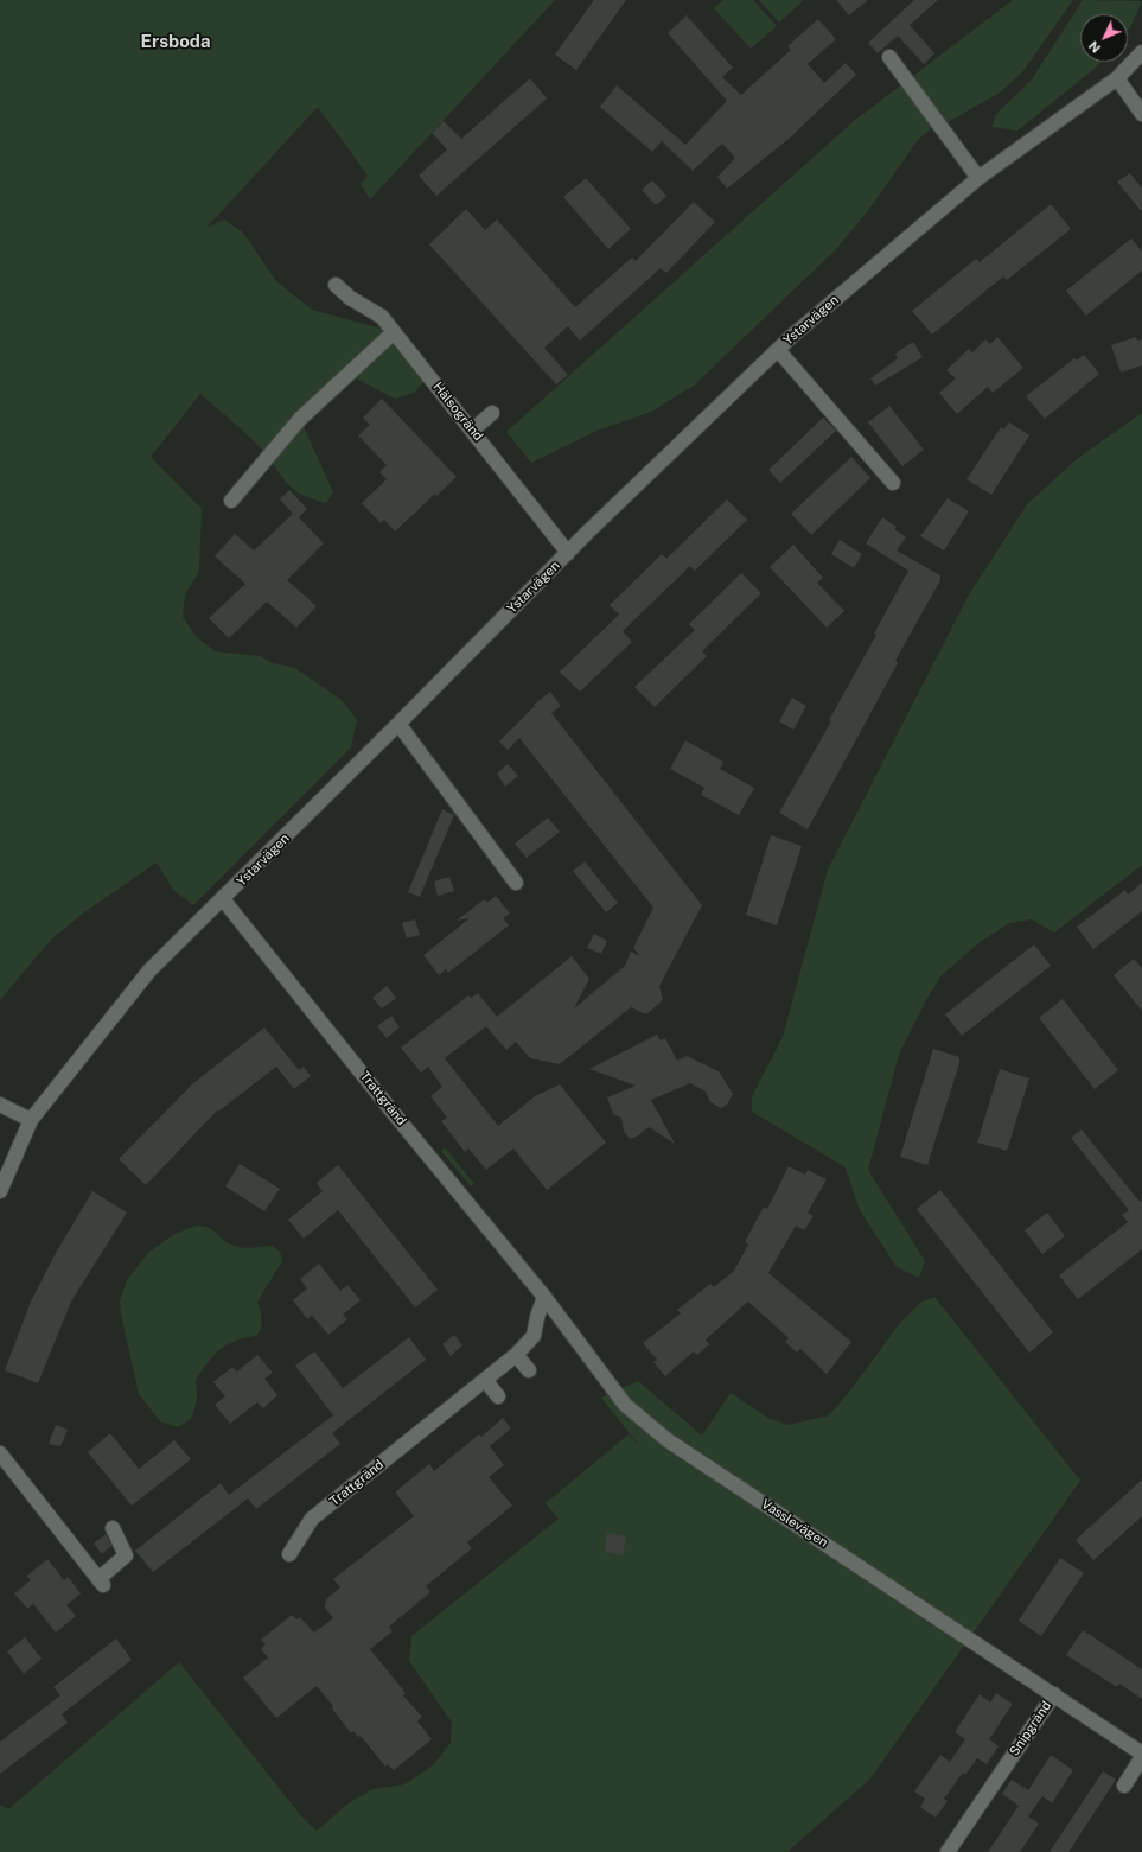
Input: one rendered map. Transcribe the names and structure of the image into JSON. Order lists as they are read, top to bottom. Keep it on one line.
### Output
{"streets":{"street":["Ystarvägen","Hälsogränd","Trattgränd","Vasslevägen","Snipgränd"]},"crossings":[["Ystarvägen","Hälsogränd"],["Ystarvägen","Trattgränd"],["Trattgränd","Vasslevägen"],["Vasslevägen","Snipgränd"]],"districts":["Ersboda"],"north":"bottom left"}
